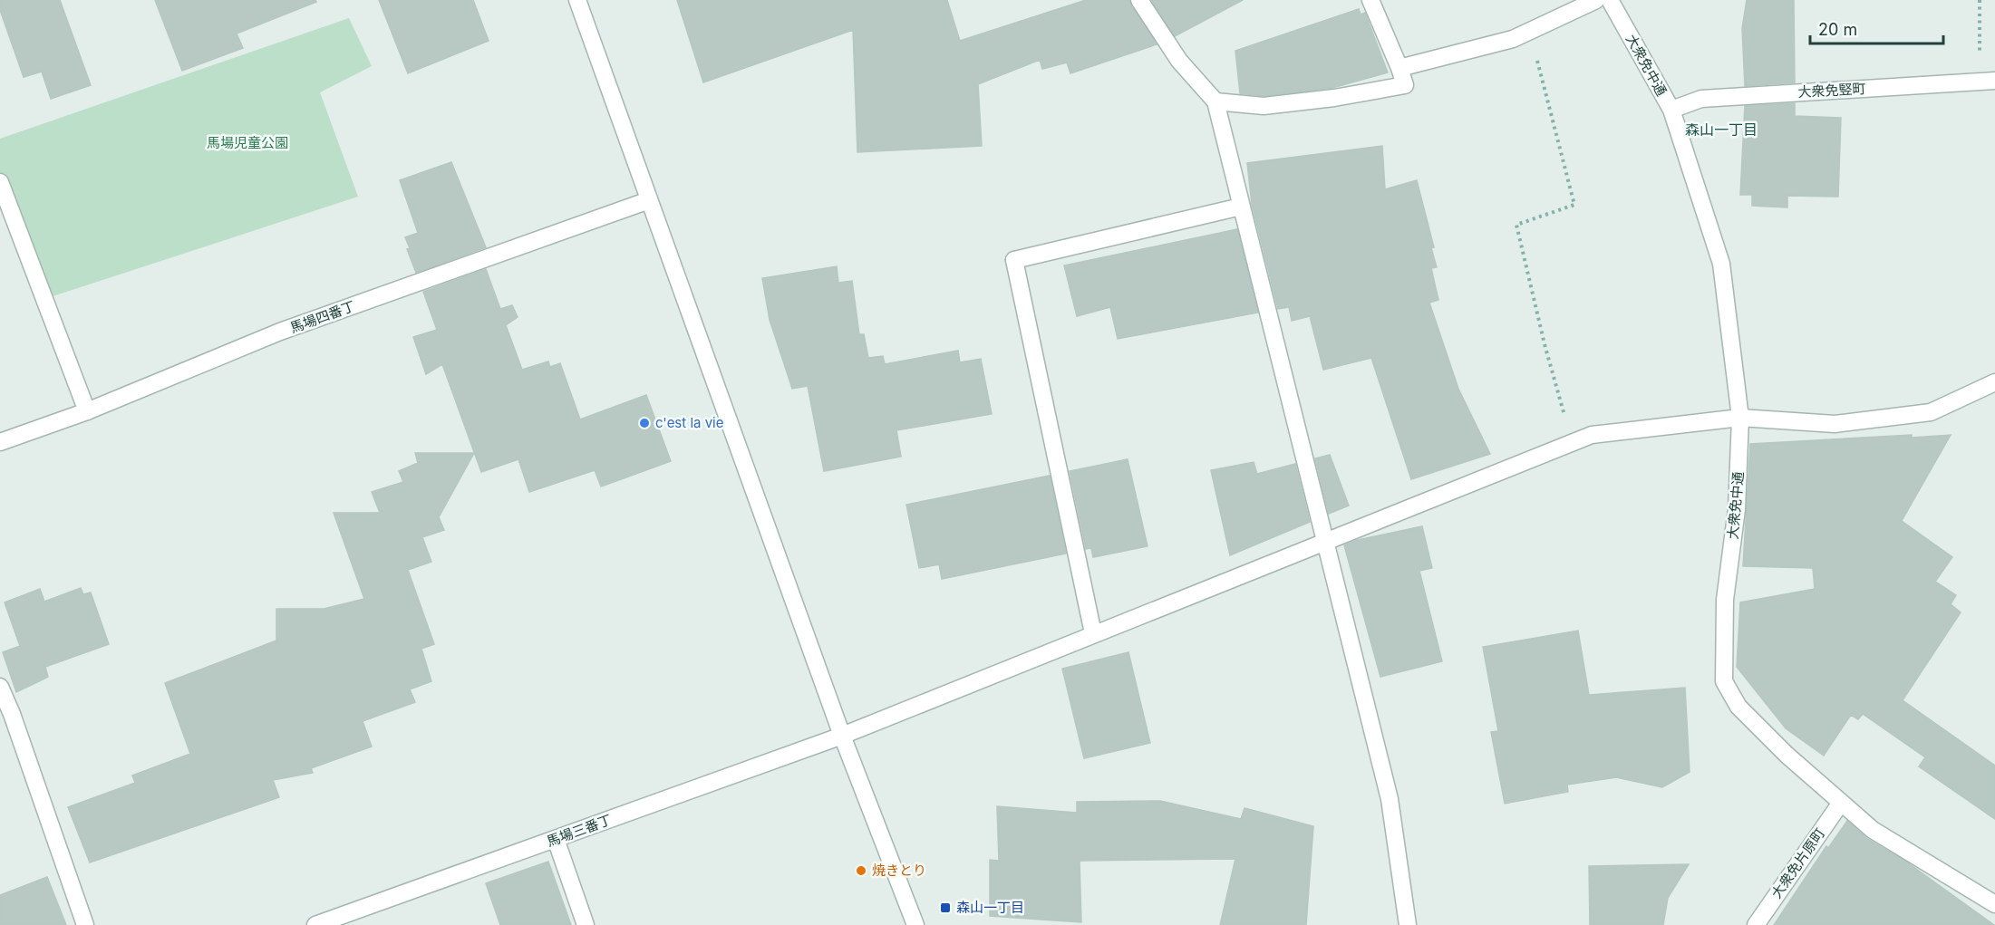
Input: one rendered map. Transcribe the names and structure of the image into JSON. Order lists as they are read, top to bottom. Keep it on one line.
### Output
{"streets":{"street":["大衆免中通","大衆免竪町","馬場四番丁","馬場三番丁","大衆免片原町"]},"crossings":[["大衆免中通","大衆免竪町"],["大衆免中通","馬場三番丁"],["大衆免中通","大衆免片原町"]],"districts":["森山一丁目"],"parks":["馬場児童公園"],"places":{"other":["c'est la vie","焼きとり"],"transit":["森山一丁目"]},"scale_bar":"20 m"}
